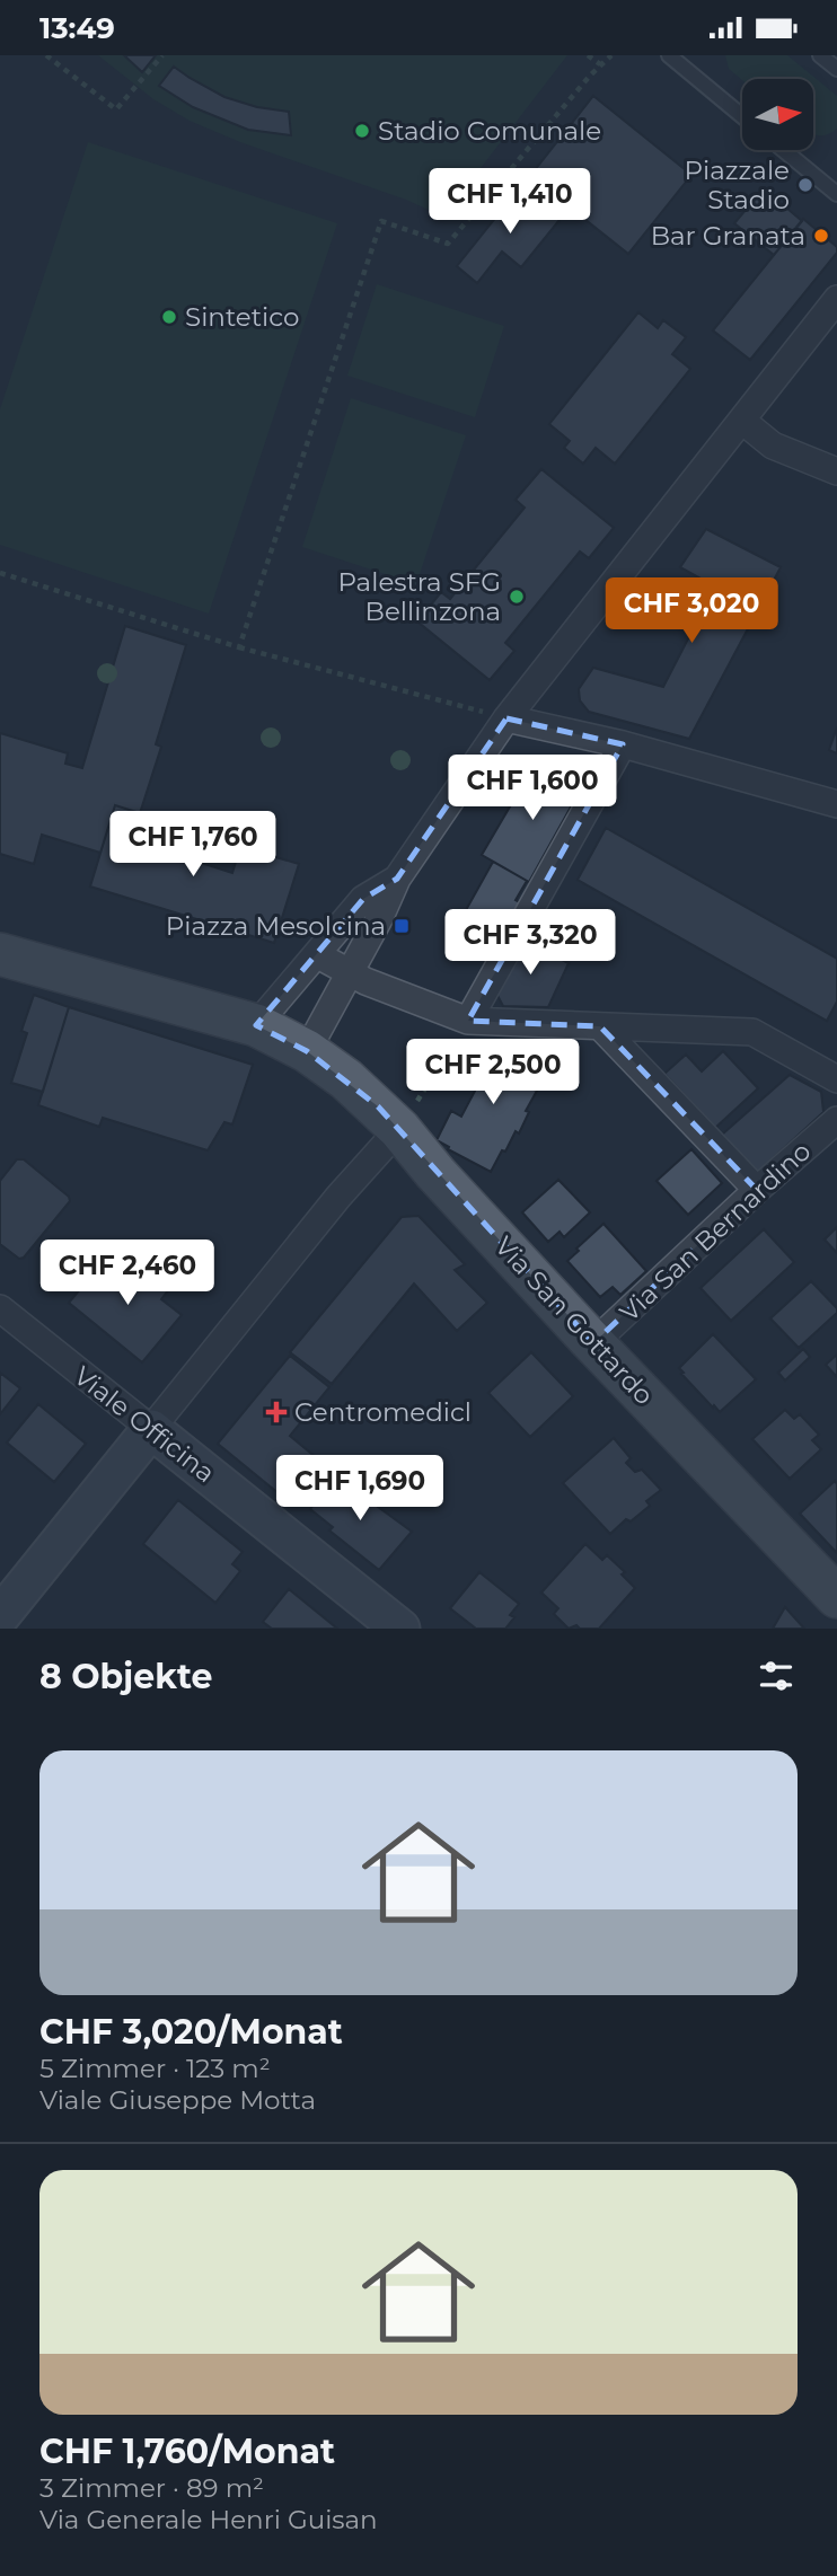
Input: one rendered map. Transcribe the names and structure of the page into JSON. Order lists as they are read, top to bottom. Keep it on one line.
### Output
{"streets":{"main road":["Via San Gottardo"],"street":["Via San Bernardino","Viale Officina"]},"crossings":[["Via San Bernardino","Via San Gottardo"]],"places":{"other":["Stadio Comunale","Piazzale Stadio","Bar Granata","Sintetico","Palestra SFG Bellinzona"],"transit":["Piazza Mesolcina"],"health":["Centromedicl"]},"north":"right","page":{"status":"13:49","price":["CHF 1,410","CHF 3,020","CHF 1,600","CHF 1,760","CHF 3,320","CHF 2,500","CHF 2,460","CHF 1,690"],"heading":"8 Objekte","list":[{"name":"CHF 3,020/Monat","note":"5 Zimmer · 123 m² · Viale Giuseppe Motta"},{"name":"CHF 1,760/Monat","note":"3 Zimmer · 89 m² · Via Generale Henri Guisan"}]}}
